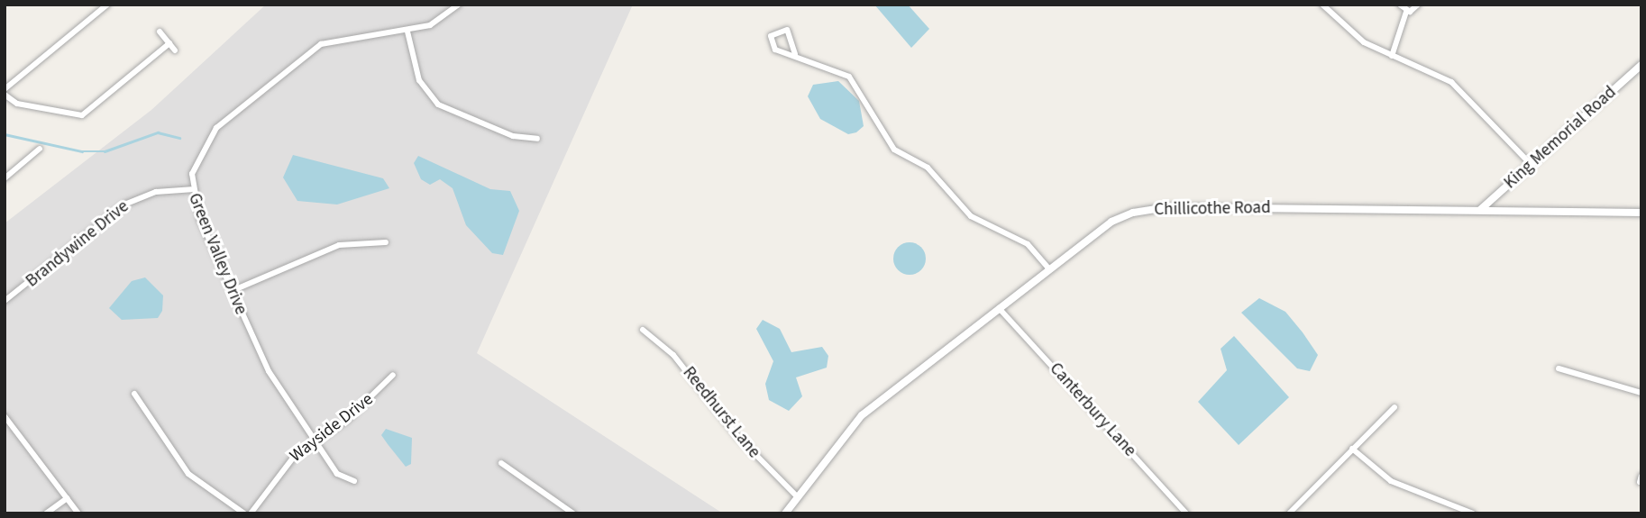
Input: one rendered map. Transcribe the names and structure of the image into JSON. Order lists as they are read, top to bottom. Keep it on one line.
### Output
{"streets":{"street":["King Memorial Road","Chillicothe Road","Brandywine Drive","Green Valley Drive","Canterbury Lane","Reedhurst Lane","Wayside Drive"]},"crossings":[["King Memorial Road","Chillicothe Road"],["Chillicothe Road","Canterbury Lane"],["Chillicothe Road","Reedhurst Lane"],["Brandywine Drive","Green Valley Drive"],["Green Valley Drive","Wayside Drive"]]}
